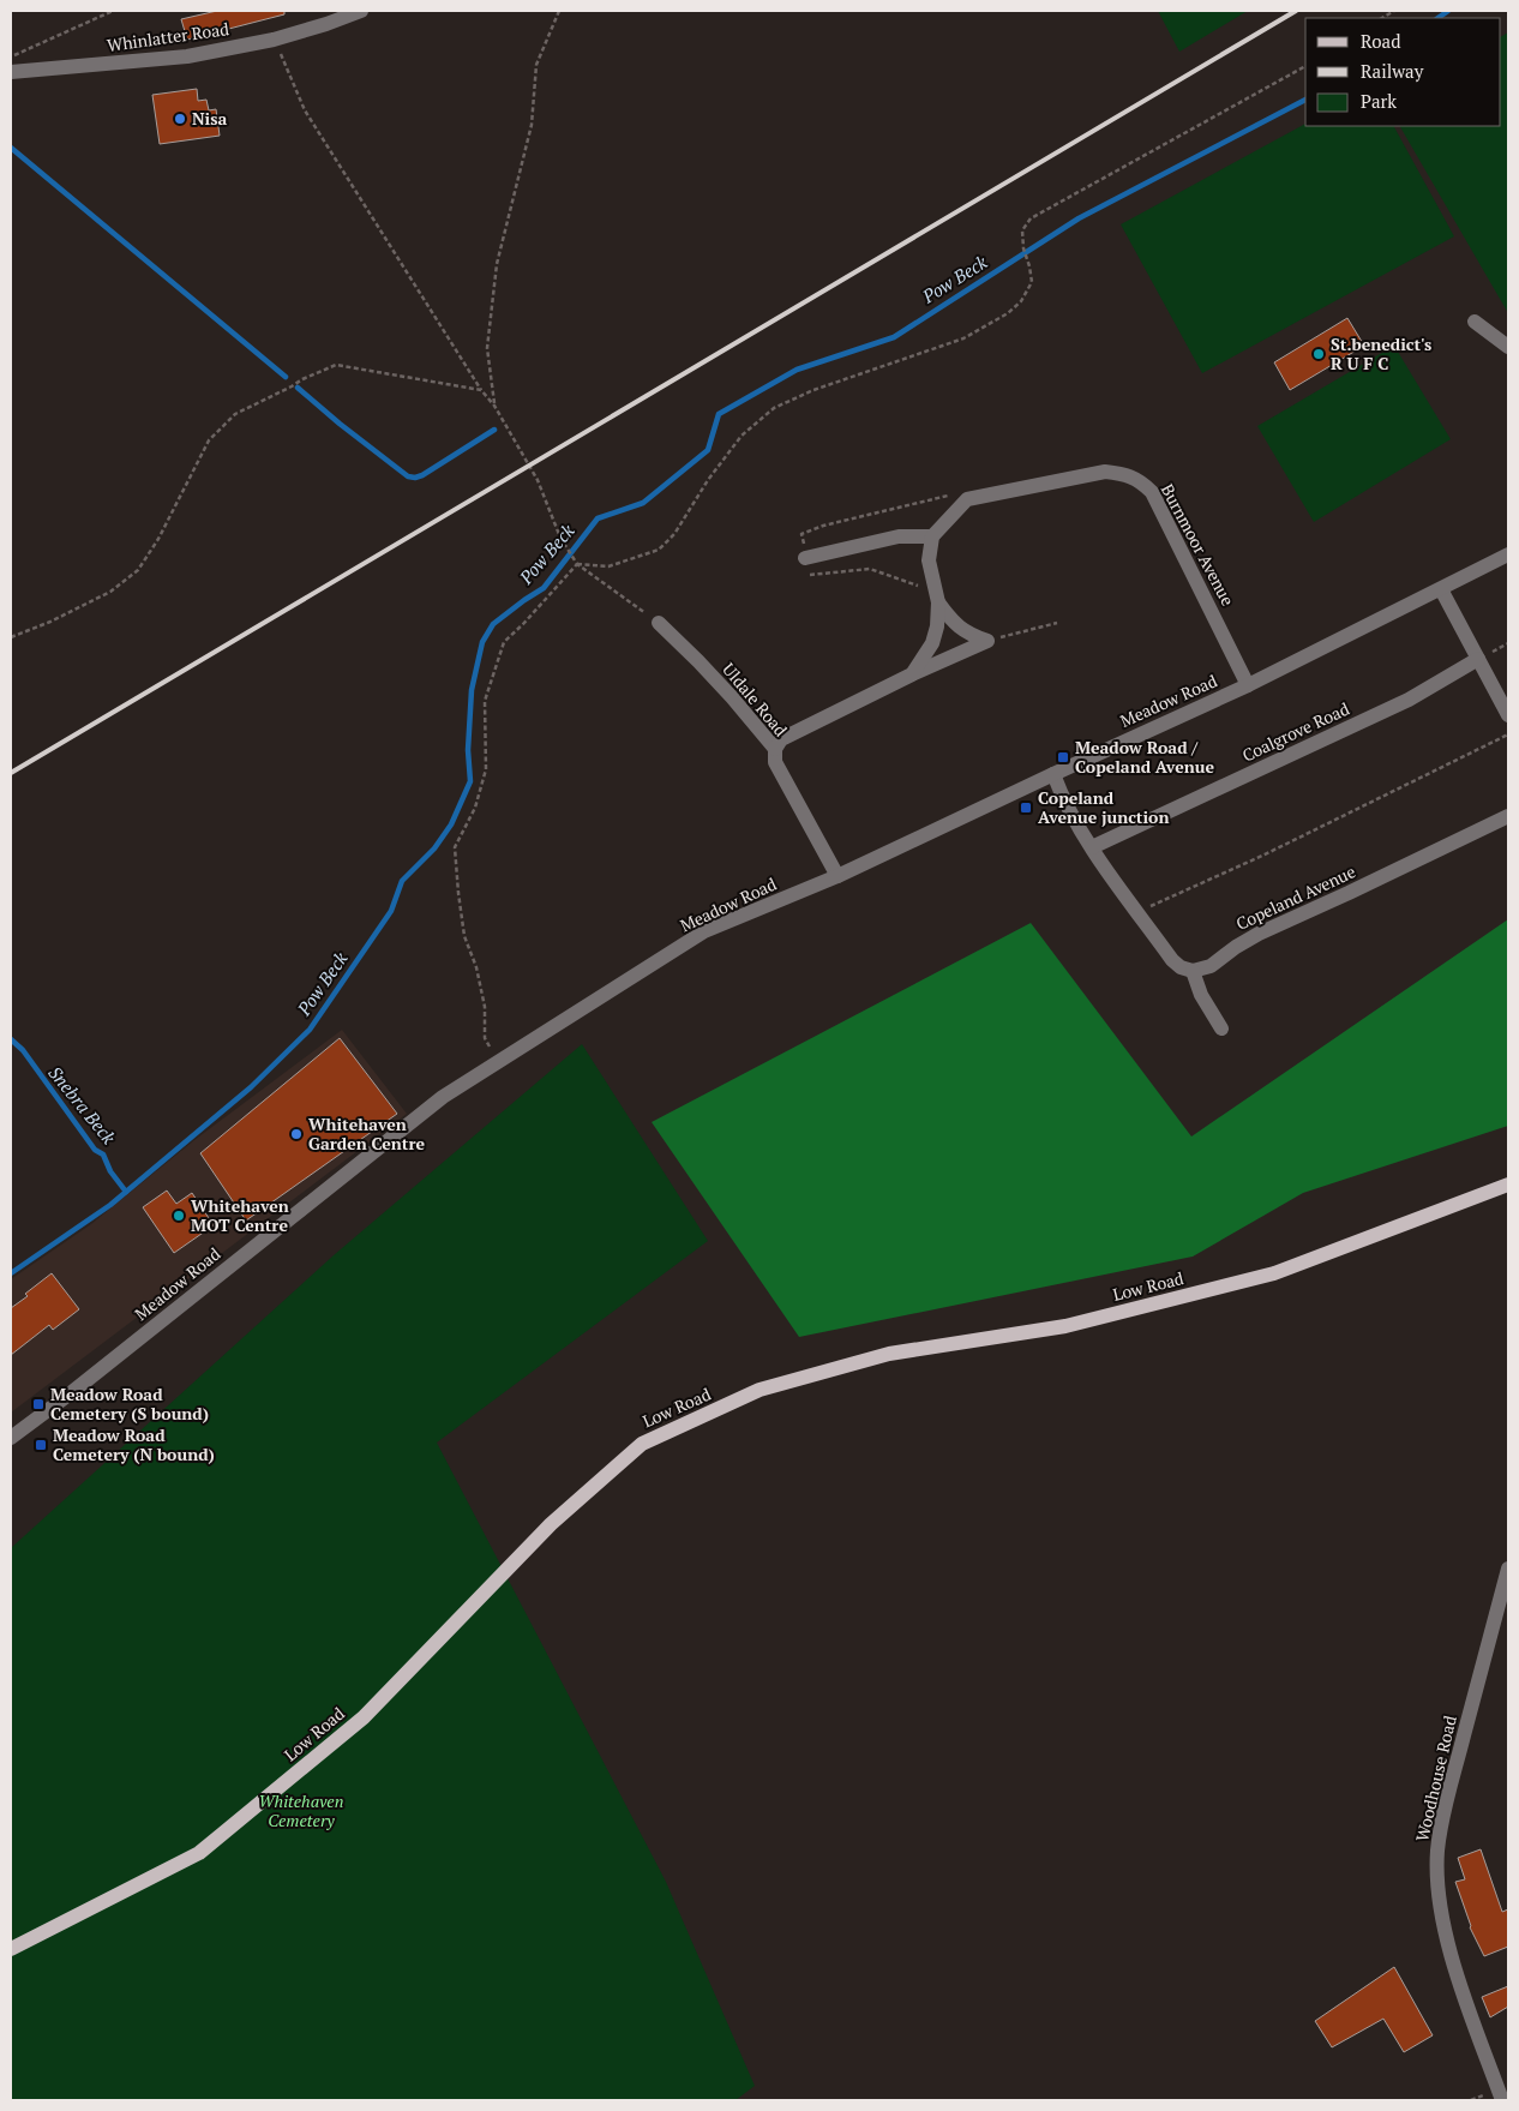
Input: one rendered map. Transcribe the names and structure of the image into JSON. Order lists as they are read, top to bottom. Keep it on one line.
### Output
{"streets":{"main road":["Low Road"],"street":["Whinlatter Road","Burnmoor Avenue","Uldale Road","Meadow Road","Coalgrove Road","Copeland Avenue","Woodhouse Road"]},"crossings":[["Burnmoor Avenue","Meadow Road"],["Uldale Road","Meadow Road"]],"water":["Pow Beck","Snebra Beck"],"parks":["Whitehaven Cemetery"],"places":{"other":["Nisa","St.benedict's R U F C","Whitehaven Garden Centre","Whitehaven MOT Centre"],"transit":["Meadow Road / Copeland Avenue","Copeland Avenue junction","Meadow Road Cemetery (S bound)","Meadow Road Cemetery (N bound)"]},"legend":["Road","Railway","Park"]}
